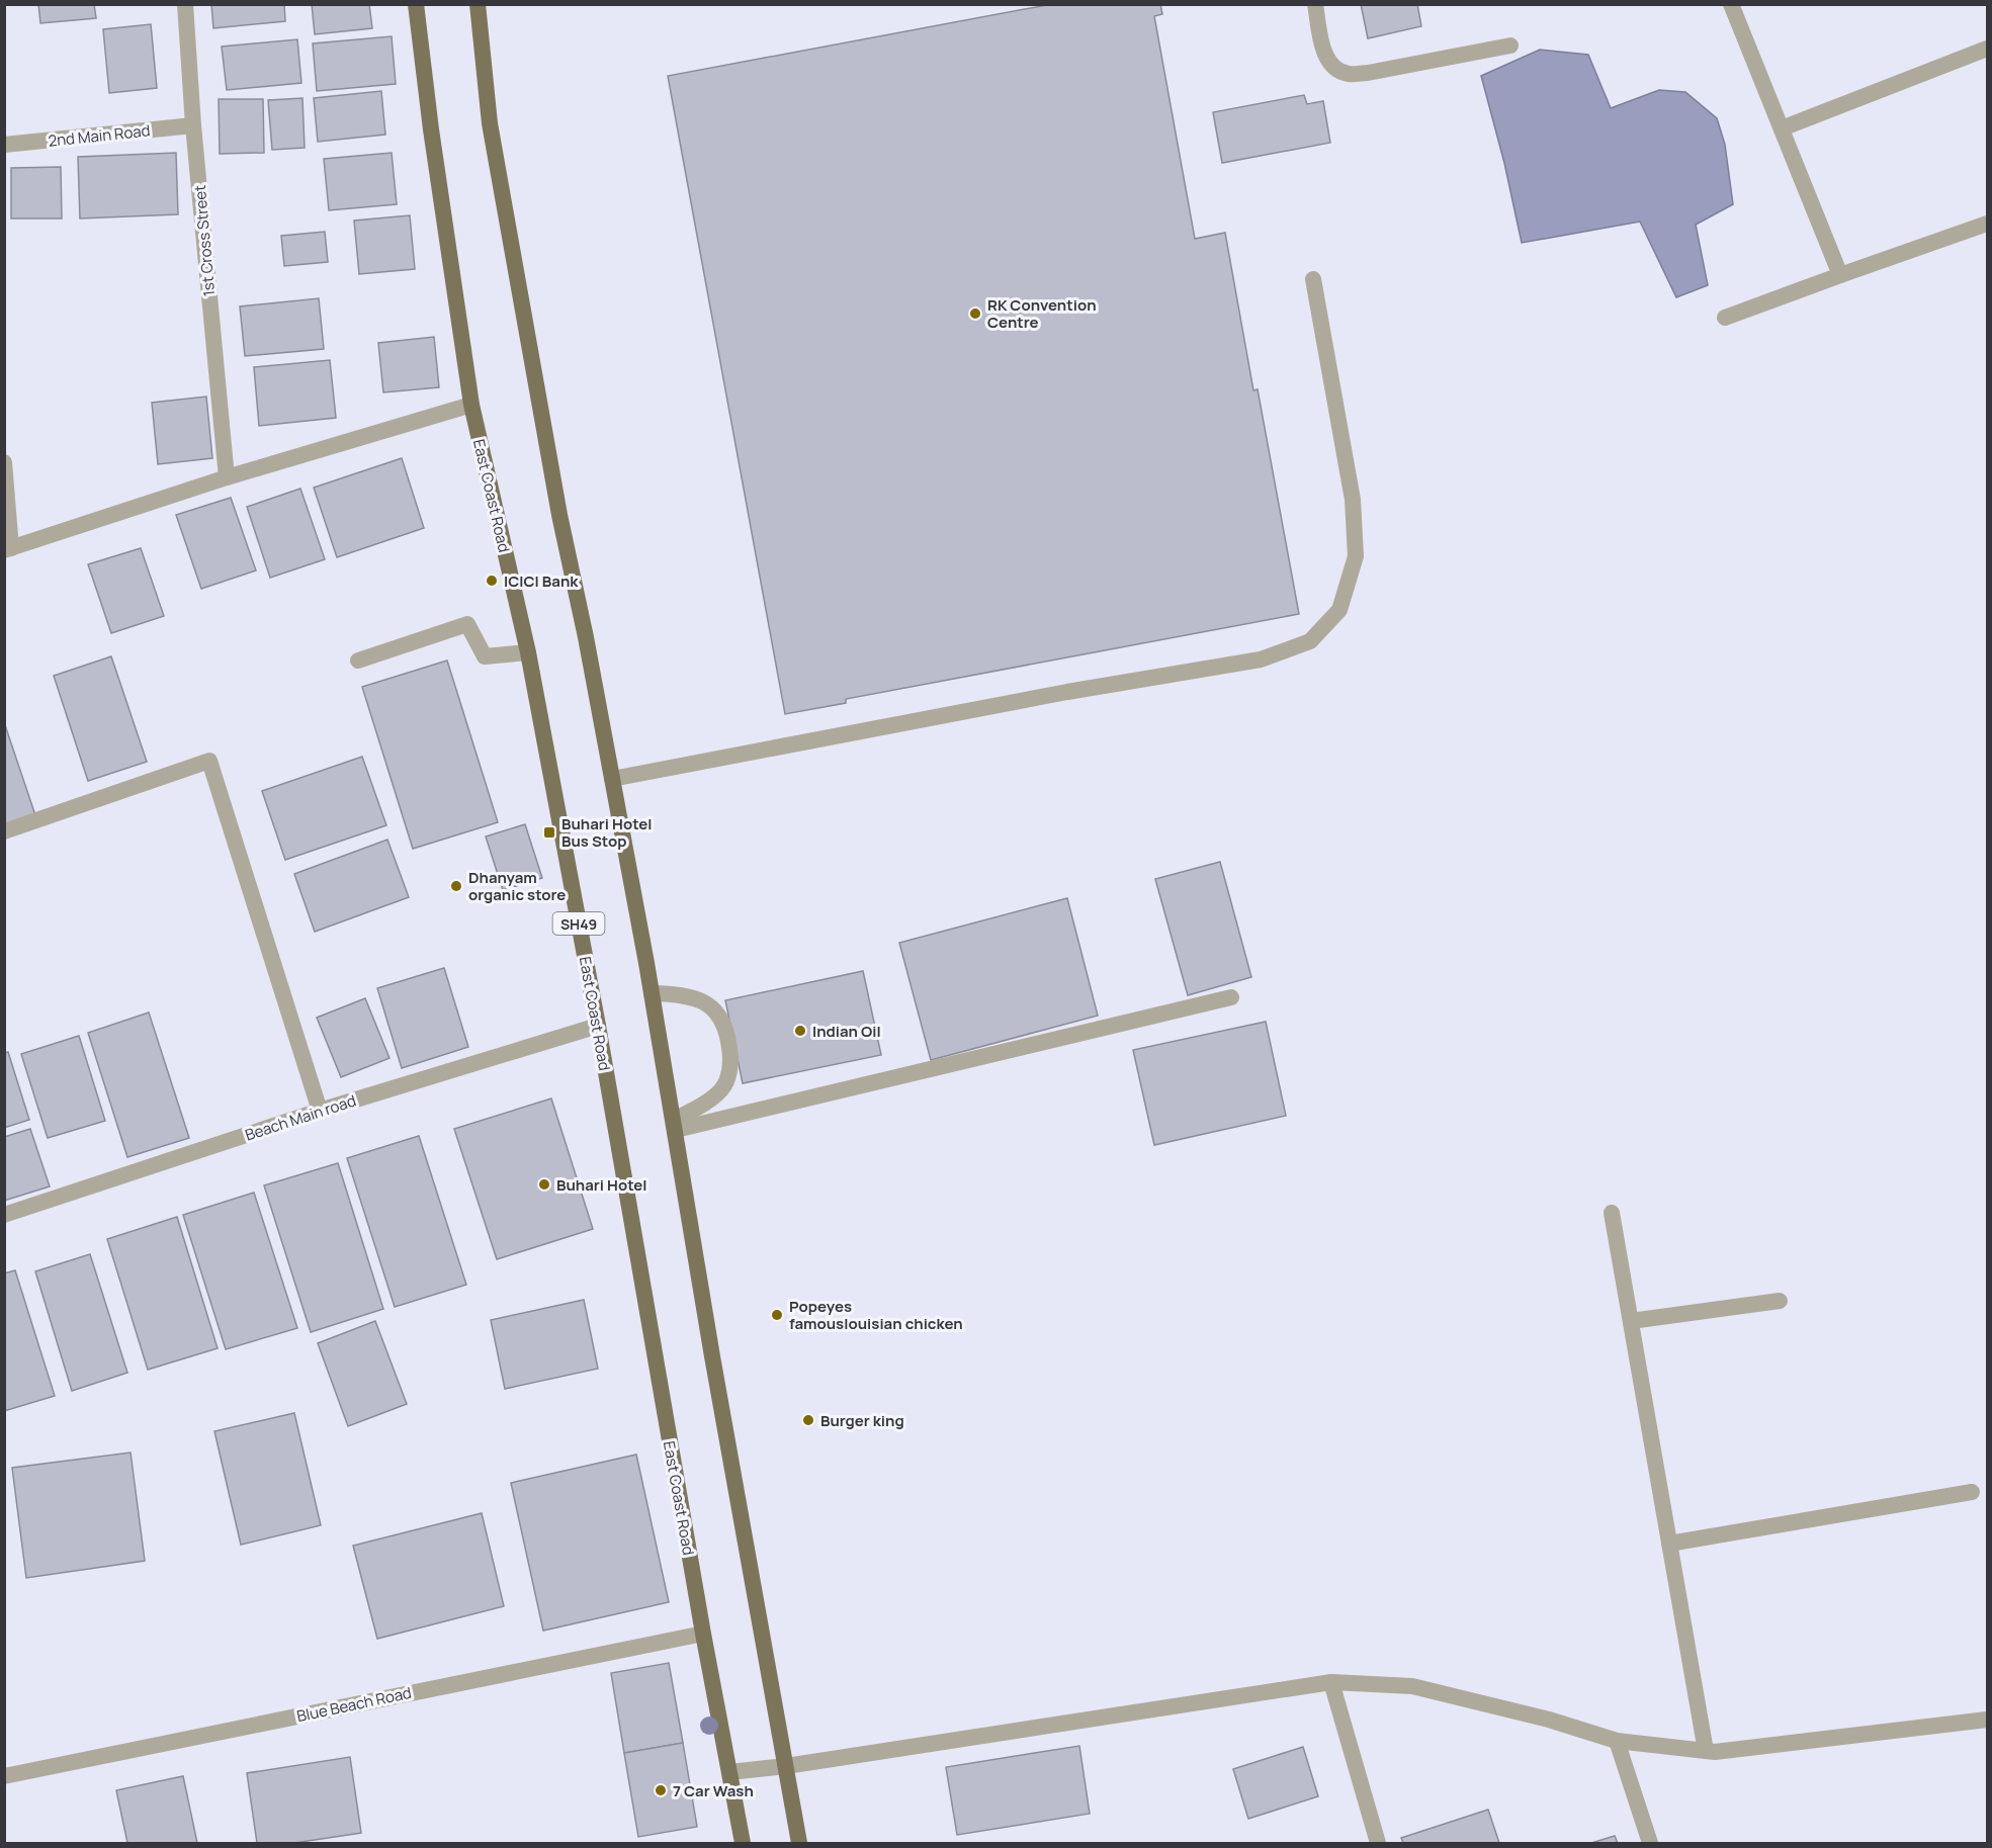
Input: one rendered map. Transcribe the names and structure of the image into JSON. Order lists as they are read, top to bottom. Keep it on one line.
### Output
{"streets":{"main road":["East Coast Road","SH49"],"street":["2nd Main Road","1st Cross Street","Beach Main road","Blue Beach Road"]},"crossings":[["2nd Main Road","1st Cross Street"],["East Coast Road","Beach Main road"],["East Coast Road","Blue Beach Road"]],"places":{"other":["RK Convention Centre","ICICI Bank","Dhanyam organic store","Indian Oil","Buhari Hotel","Popeyes famouslouisian chicken","Burger king","7 Car Wash"],"transit":["Buhari Hotel Bus Stop"]}}
